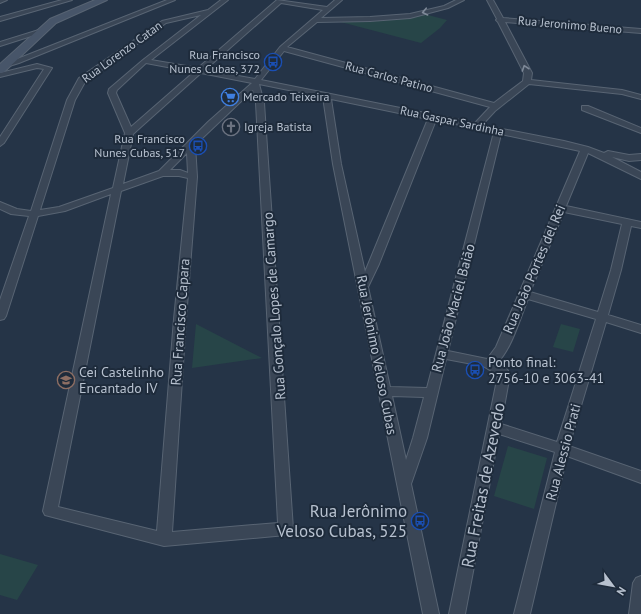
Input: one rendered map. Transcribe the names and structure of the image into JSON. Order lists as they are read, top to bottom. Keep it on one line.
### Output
{"streets":{"street":["Rua Jeronimo Bueno","Rua Lorenzo Catan","Rua Carlos Patino","Rua Gaspar Sardinha","Rua João Portes del Rei","Rua Gonçalo Lopes de Camargo","Rua João Maciel Baião","Rua Francisco Capara","Rua Jerônimo Veloso Cubas","Rua Alessio Prati","Rua Freitas de Azevedo"]},"crossings":[["Rua Gaspar Sardinha","Rua João Portes del Rei"],["Rua Gaspar Sardinha","Rua Gonçalo Lopes de Camargo"],["Rua Gaspar Sardinha","Rua João Maciel Baião"],["Rua Gaspar Sardinha","Rua Jerônimo Veloso Cubas"],["Rua João Portes del Rei","Rua Freitas de Azevedo"],["Rua Gonçalo Lopes de Camargo","Rua Francisco Capara"],["Rua João Maciel Baião","Rua Jerônimo Veloso Cubas"]],"places":{"bus stop":["Rua Francisco Nunes Cubas, 372","Rua Francisco Nunes Cubas, 517","Ponto final: 2756-10 e 3063-41","Rua Jerônimo Veloso Cubas, 525"],"supermarket":["Mercado Teixeira"],"church":["Igreja Batista"],"school or university":["Cei Castelinho Encantado IV"]},"north":"bottom right"}
